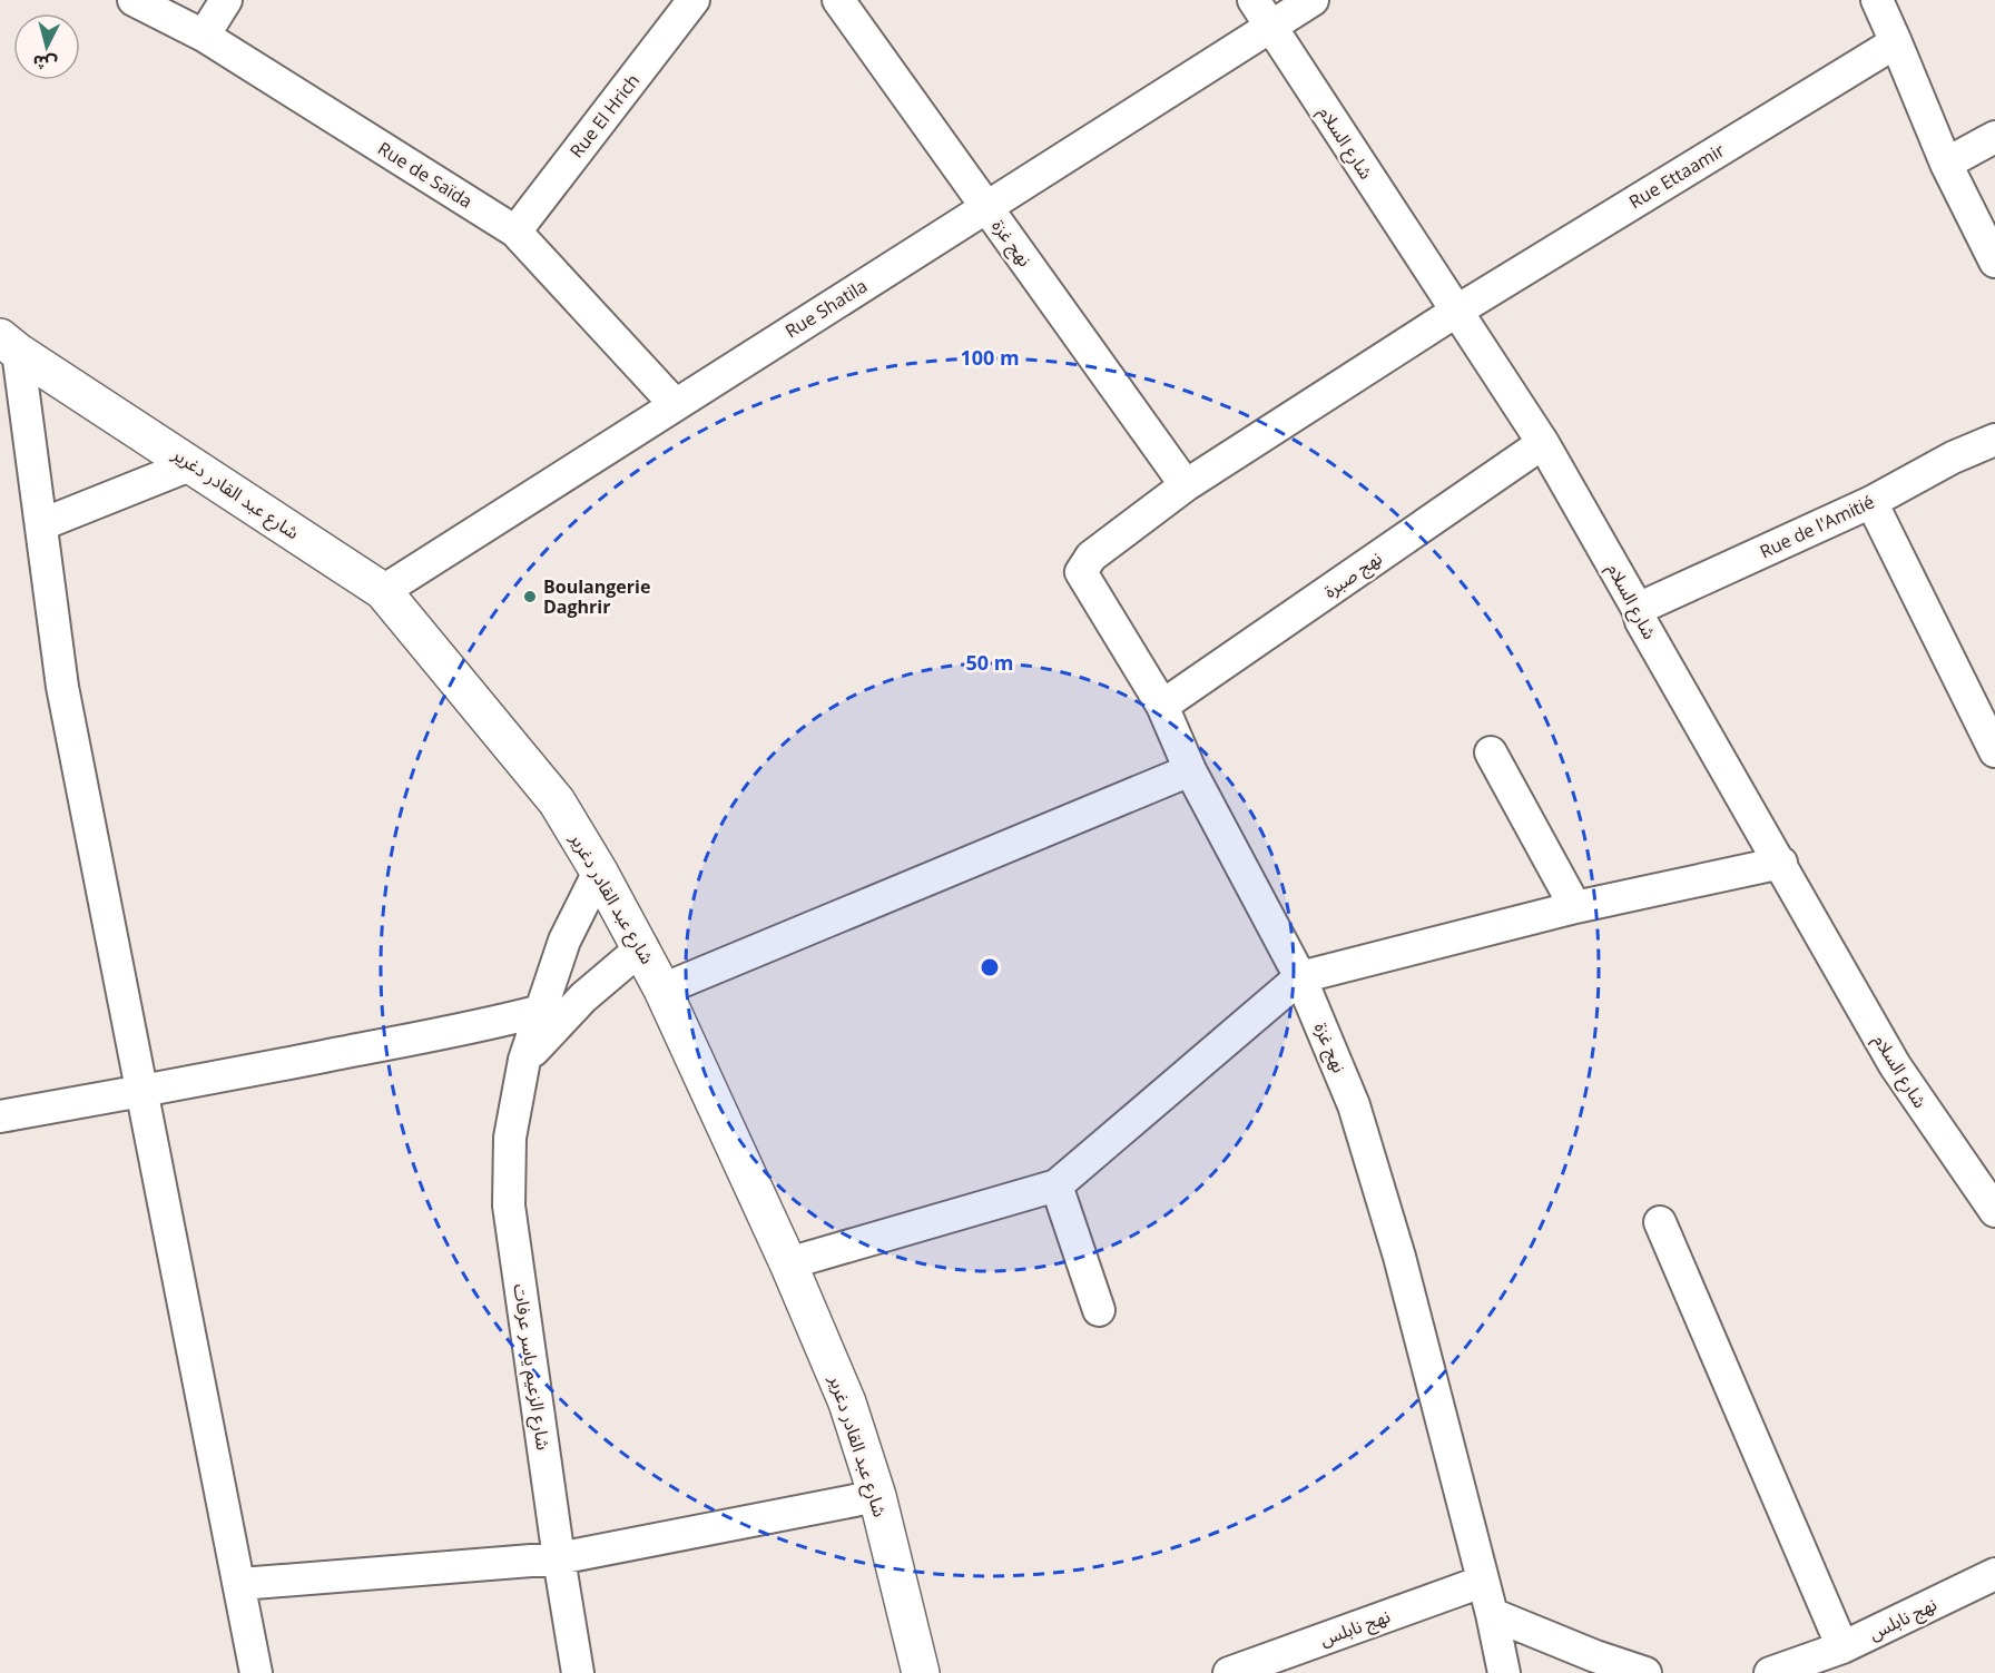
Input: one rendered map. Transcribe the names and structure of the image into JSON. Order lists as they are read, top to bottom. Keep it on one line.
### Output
{"streets":{"main road":["شارع عبد القادر دغرير"],"street":["Rue El Hrich","شارع السلام","Rue de Saïda","Rue Ettaamir","نهج غزة","Rue Shatila","Rue de l'Amitié","نهج صبرة","شارع الزعيم ياسر عرفات","نهج نابلس"]},"crossings":[["Rue El Hrich","Rue de Saïda"],["شارع السلام","Rue Ettaamir"],["شارع السلام","Rue Shatila"],["شارع السلام","Rue de l'Amitié"],["شارع السلام","نهج صبرة"],["Rue de Saïda","Rue Shatila"],["Rue Ettaamir","نهج غزة"],["نهج غزة","Rue Shatila"],["نهج غزة","نهج صبرة"],["نهج غزة","نهج نابلس"],["Rue Shatila","شارع عبد القادر دغرير"],["شارع عبد القادر دغرير","شارع الزعيم ياسر عرفات"]],"places":["Boulangerie Daghrir"],"north":"bottom","rings":["100 m","50 m"]}
